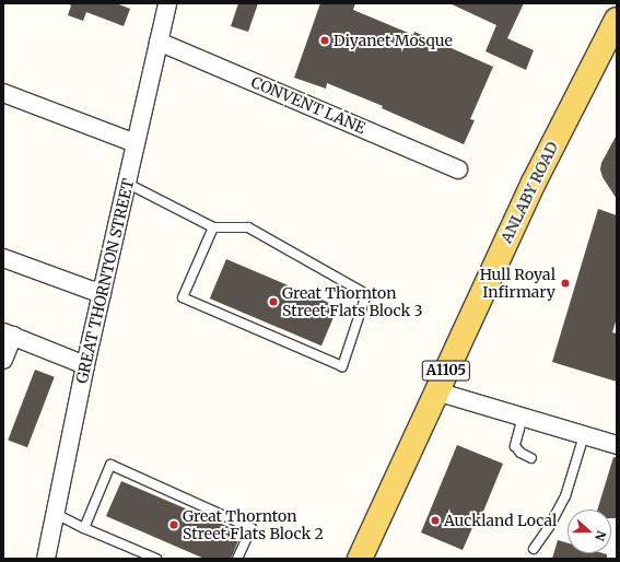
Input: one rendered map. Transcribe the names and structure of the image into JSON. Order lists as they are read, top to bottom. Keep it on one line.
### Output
{"streets":{"main road":["ANLABY ROAD","A1105"],"street":["CONVENT LANE","GREAT THORNTON STREET"]},"crossings":[["CONVENT LANE","GREAT THORNTON STREET"]],"places":["Diyanet Mosque","Hull Royal Infirmary","Great Thornton Street Flats Block 3","Auckland Local","Great Thornton Street Flats Block 2"],"north":"right"}
